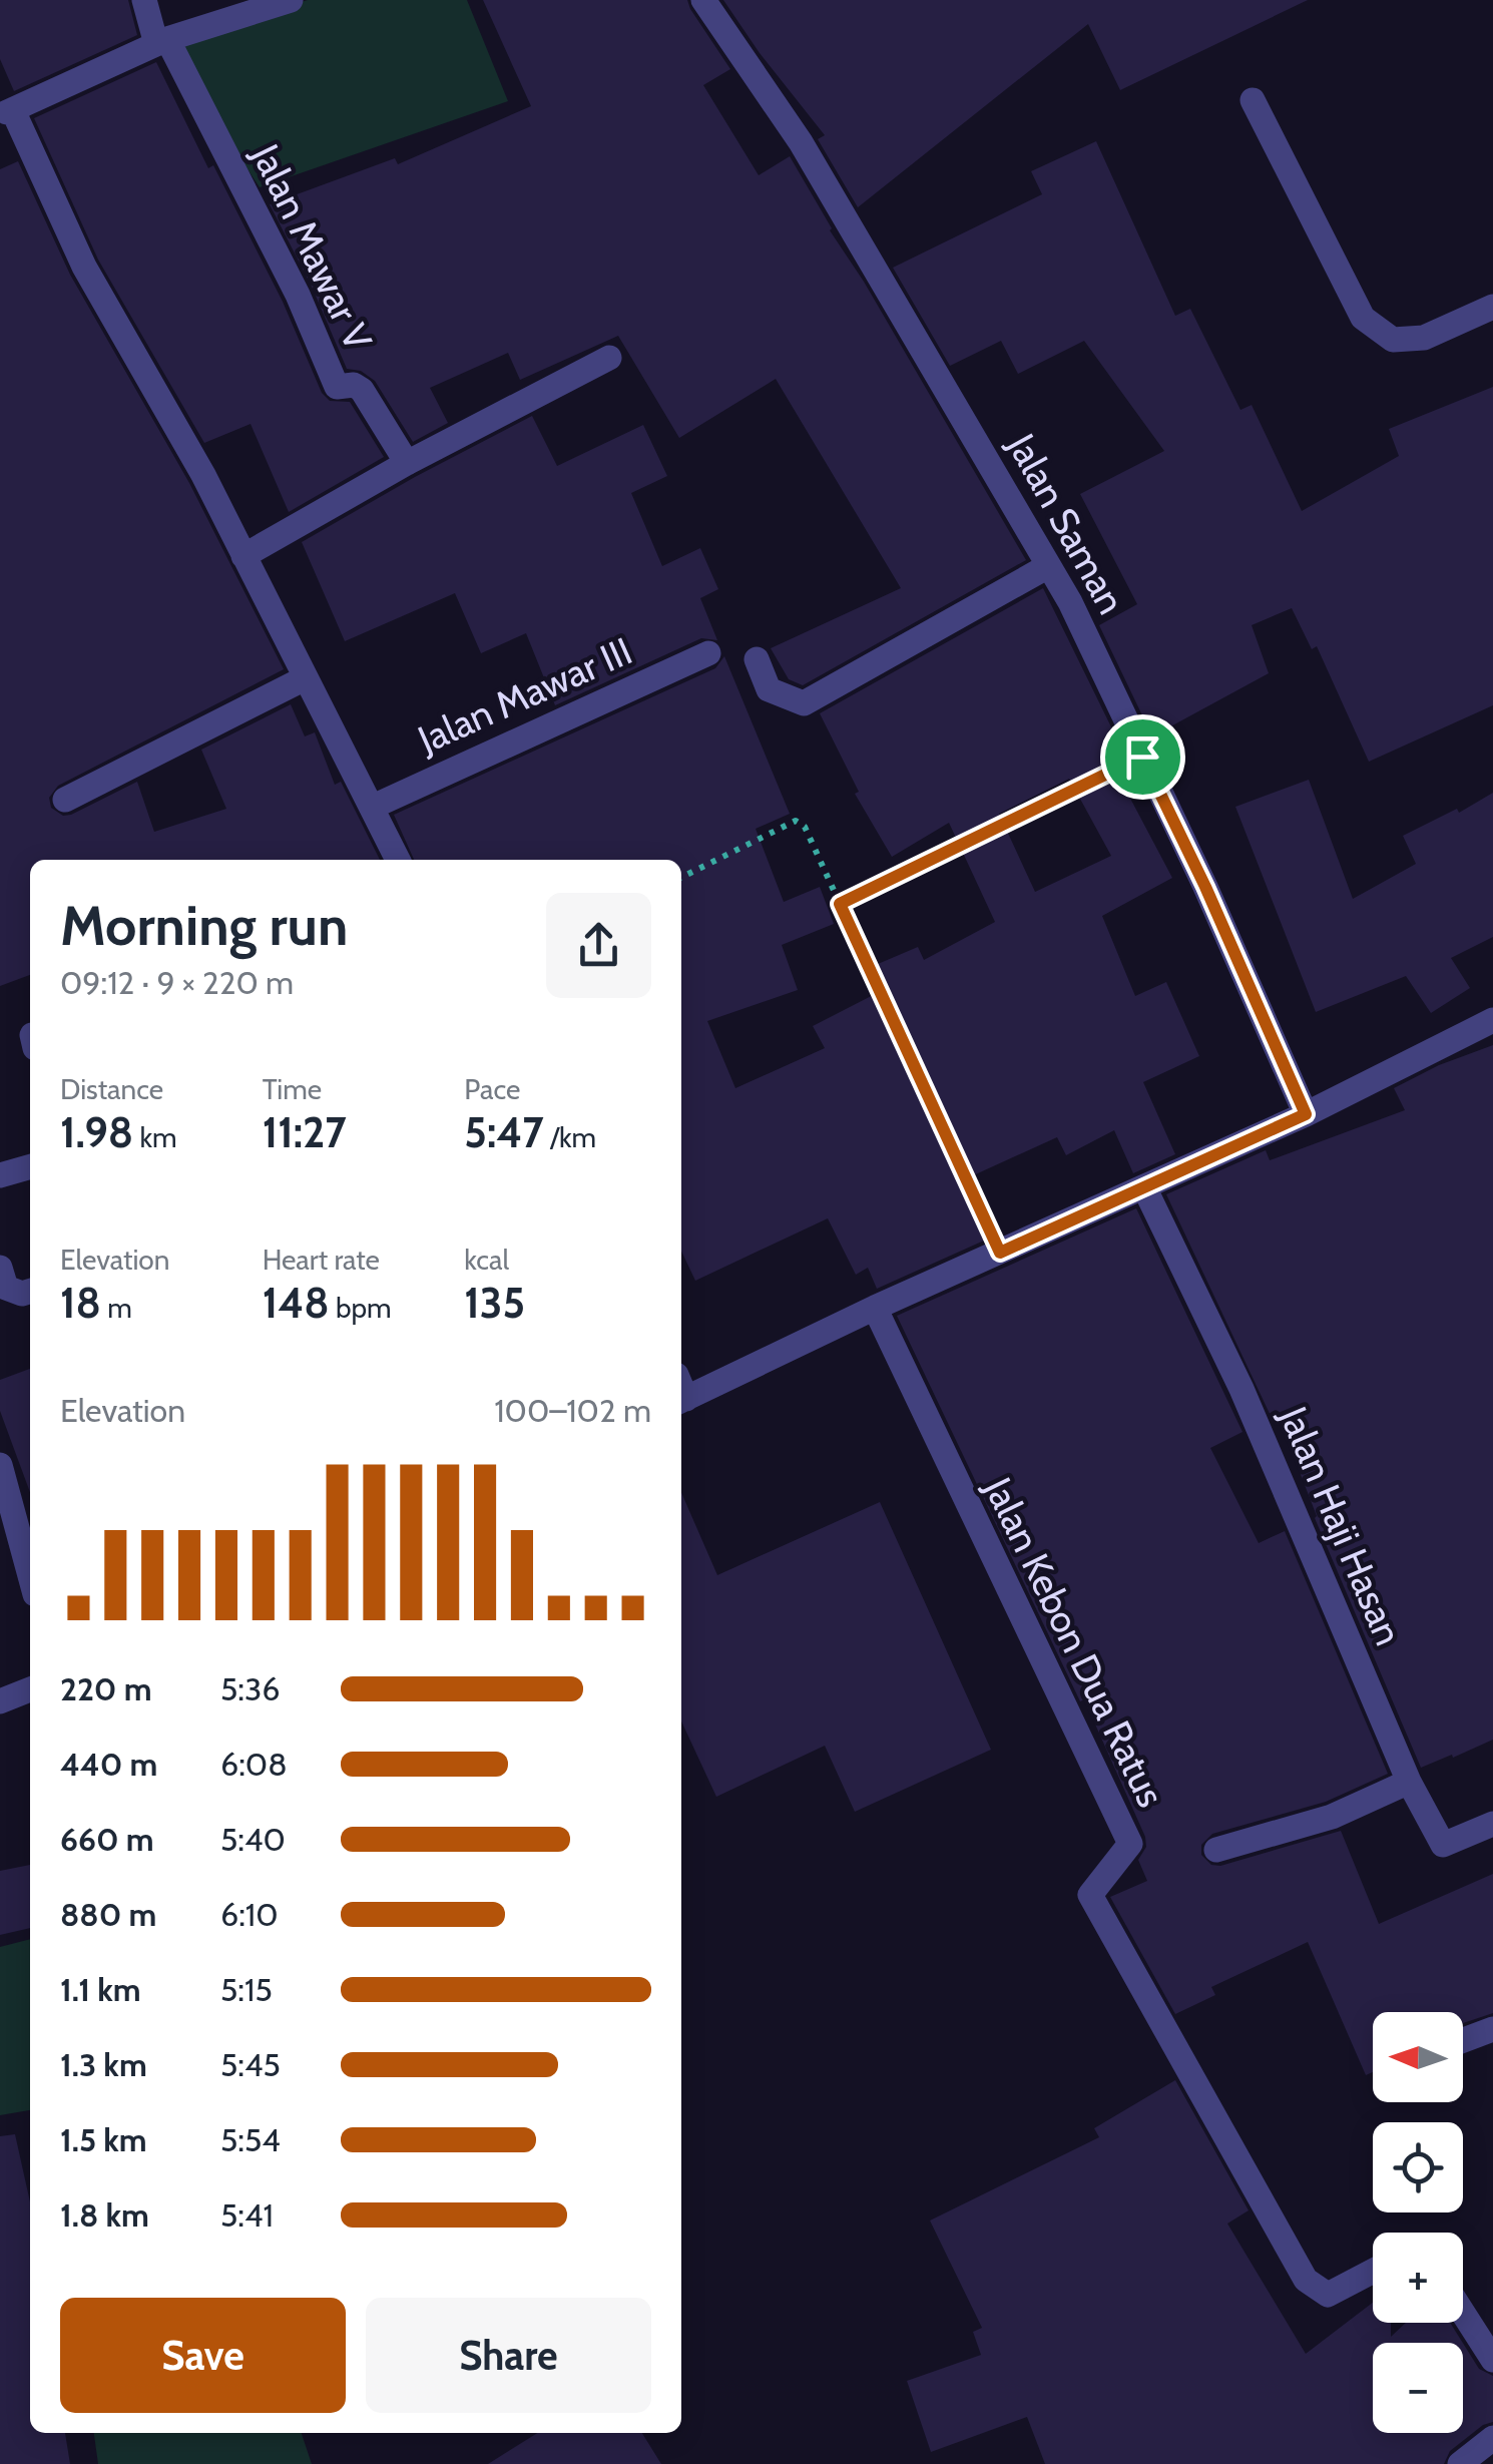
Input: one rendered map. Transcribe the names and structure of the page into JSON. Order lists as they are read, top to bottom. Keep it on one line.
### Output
{"streets":{"street":["Jalan Mawar V","Jalan Saman","Jalan Mawar III","Jalan Haji Hasan","Jalan Kebon Dua Ratus"]},"north":"left","page":{"heading":["Morning run","09:12 · 9 × 220 m"],"stats":[["Distance","1.98 km"],["Time","11:27"],["Pace","5:47 /km"],["Elevation","18 m"],["Heart rate","148 bpm"],["kcal","135"]],"chart":["Elevation","100–102 m"],"list":[{"name":"220 m","note":"5:36"},{"name":"440 m","note":"6:08"},{"name":"660 m","note":"5:40"},{"name":"880 m","note":"6:10"},{"name":"1.1 km","note":"5:15"},{"name":"1.3 km","note":"5:45"},{"name":"1.5 km","note":"5:54"},{"name":"1.8 km","note":"5:41"}],"map_buttons":["+","−"],"buttons":["Save","Share"]}}
